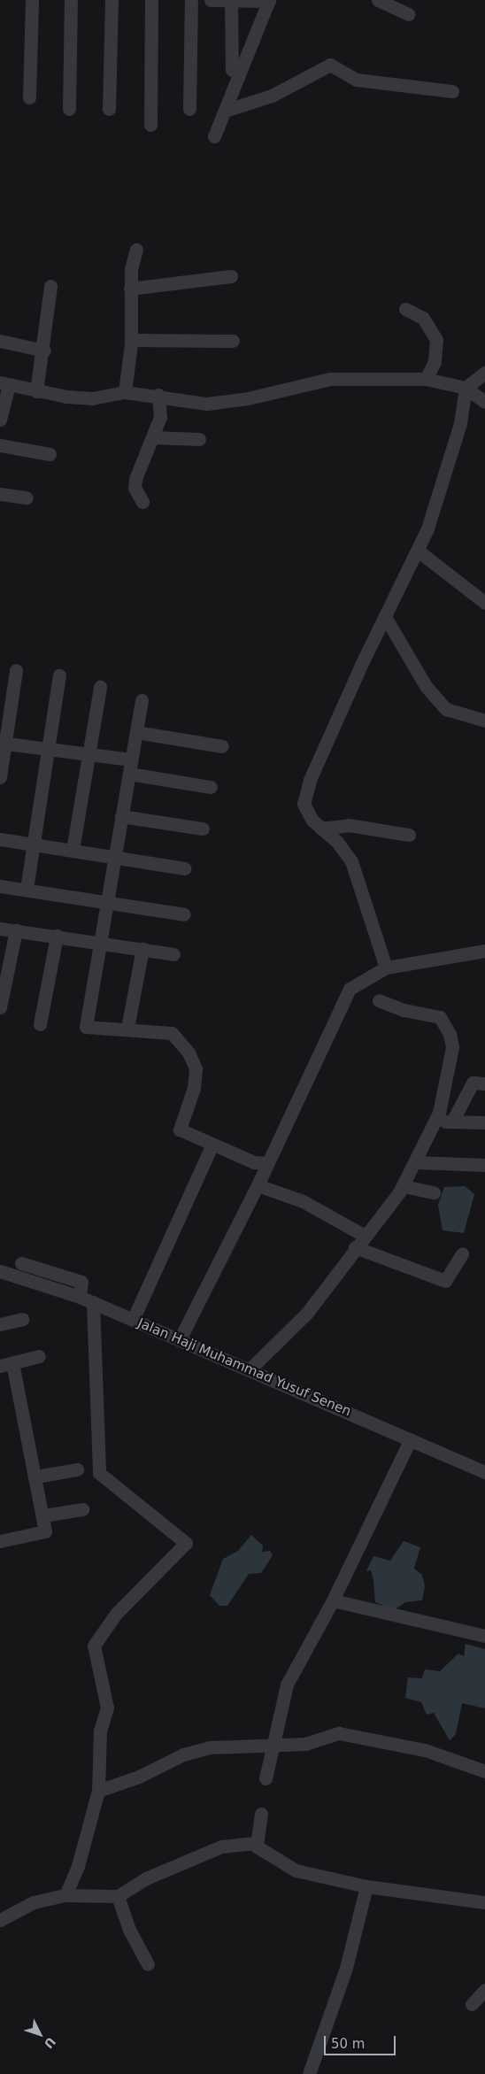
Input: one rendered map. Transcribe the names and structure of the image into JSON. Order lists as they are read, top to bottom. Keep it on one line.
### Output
{"streets":{"street":["Jalan Haji Muhammad Yusuf Senen"]},"scale_bar":"50 m","north":"bottom right"}
